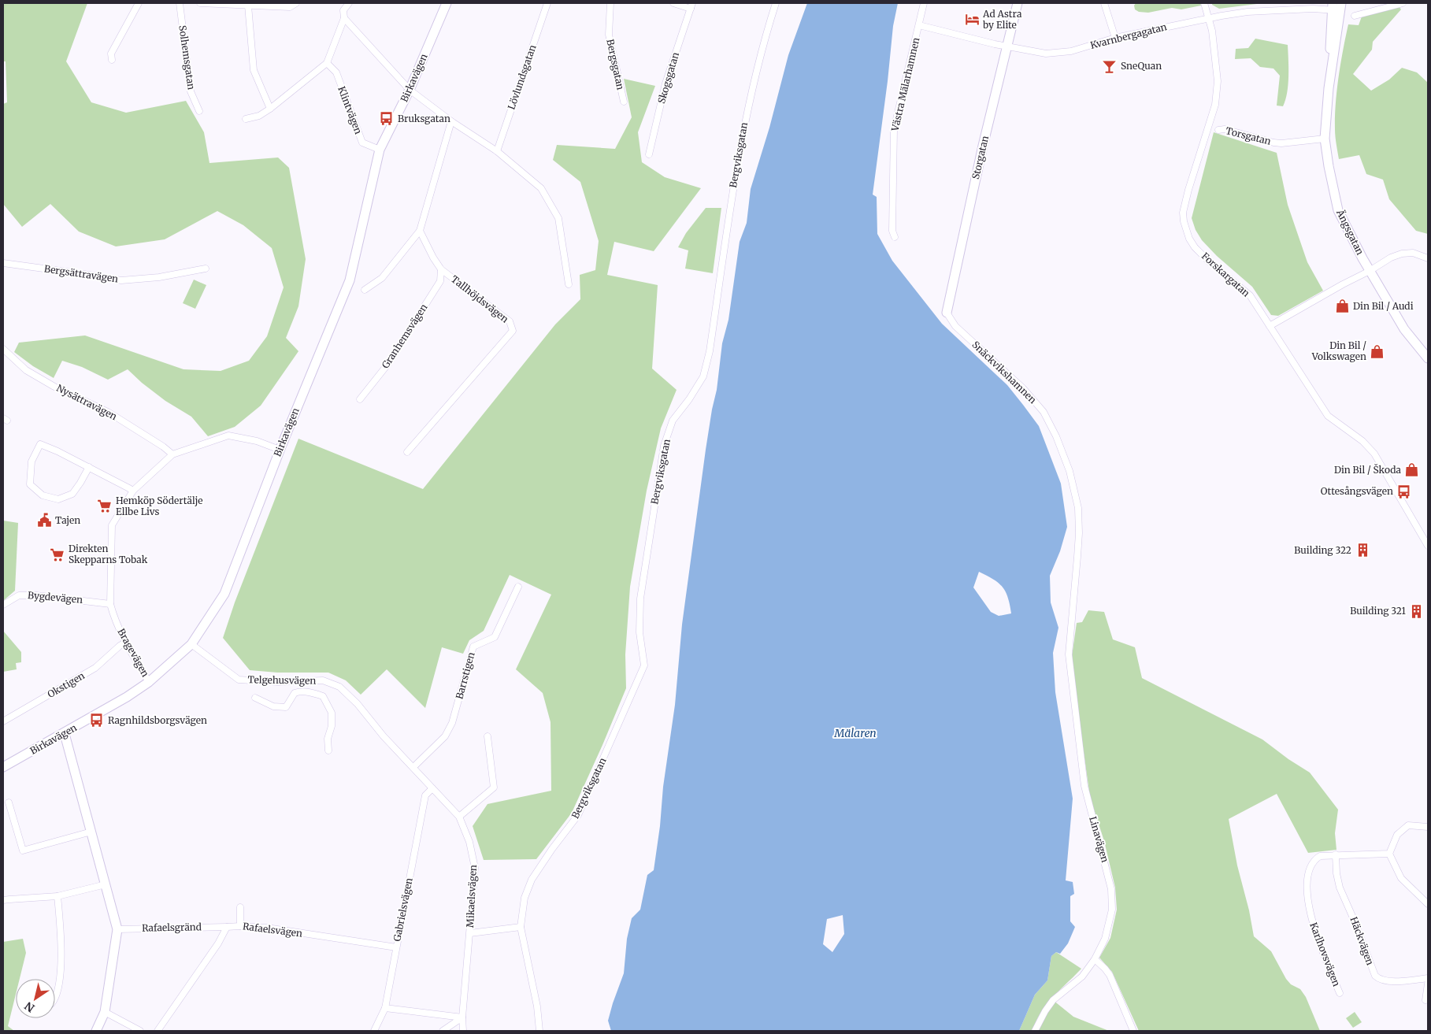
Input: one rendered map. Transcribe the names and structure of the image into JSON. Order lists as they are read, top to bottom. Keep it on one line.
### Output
{"streets":{"street":["Kvarnbergagatan","Solhemsgatan","Bergsgatan","Lövlundsgatan","Birkavägen","Skogsgatan","Västra Mälarhamnen","Klintvägen","Torsgatan","Bergviksgatan","Storgatan","Ängsgatan","Bergsättravägen","Forskargatan","Tallhöjdsvägen","Granhemsvägen","Snäckvikshamnen","Nysättravägen","Bygdevägen","Bragevägen","Barrstigen","Telgehusvägen","Okstigen","Linavägen","Mikaelsvägen","Gabrielsvägen","Rafaelsgränd","Rafaelsvägen","Häckvägen","Karlhovsvägen"]},"crossings":[["Kvarnbergagatan","Västra Mälarhamnen"],["Kvarnbergagatan","Storgatan"],["Kvarnbergagatan","Ängsgatan"],["Kvarnbergagatan","Forskargatan"],["Birkavägen","Klintvägen"],["Birkavägen","Bragevägen"],["Birkavägen","Telgehusvägen"],["Torsgatan","Ängsgatan"],["Storgatan","Snäckvikshamnen"],["Tallhöjdsvägen","Granhemsvägen"],["Snäckvikshamnen","Linavägen"],["Nysättravägen","Bragevägen"],["Bygdevägen","Bragevägen"],["Bragevägen","Okstigen"],["Barrstigen","Telgehusvägen"],["Telgehusvägen","Mikaelsvägen"],["Telgehusvägen","Gabrielsvägen"],["Mikaelsvägen","Gabrielsvägen"],["Gabrielsvägen","Rafaelsvägen"],["Rafaelsgränd","Rafaelsvägen"],["Häckvägen","Karlhovsvägen"]],"water":["Mälaren"],"places":{"hotel":["Ad Astra by Elite"],"bar":["SneQuan"],"bus stop":["Bruksgatan","Ottesångsvägen","Ragnhildsborgsvägen"],"shop":["Din Bil / Audi","Din Bil / Volkswagen","Din Bil / Škoda"],"supermarket":["Hemköp Södertälje Ellbe Livs","Direkten Skepparns Tobak"],"public building":["Tajen"],"building":["Building 322","Building 321"]},"north":"bottom left"}
